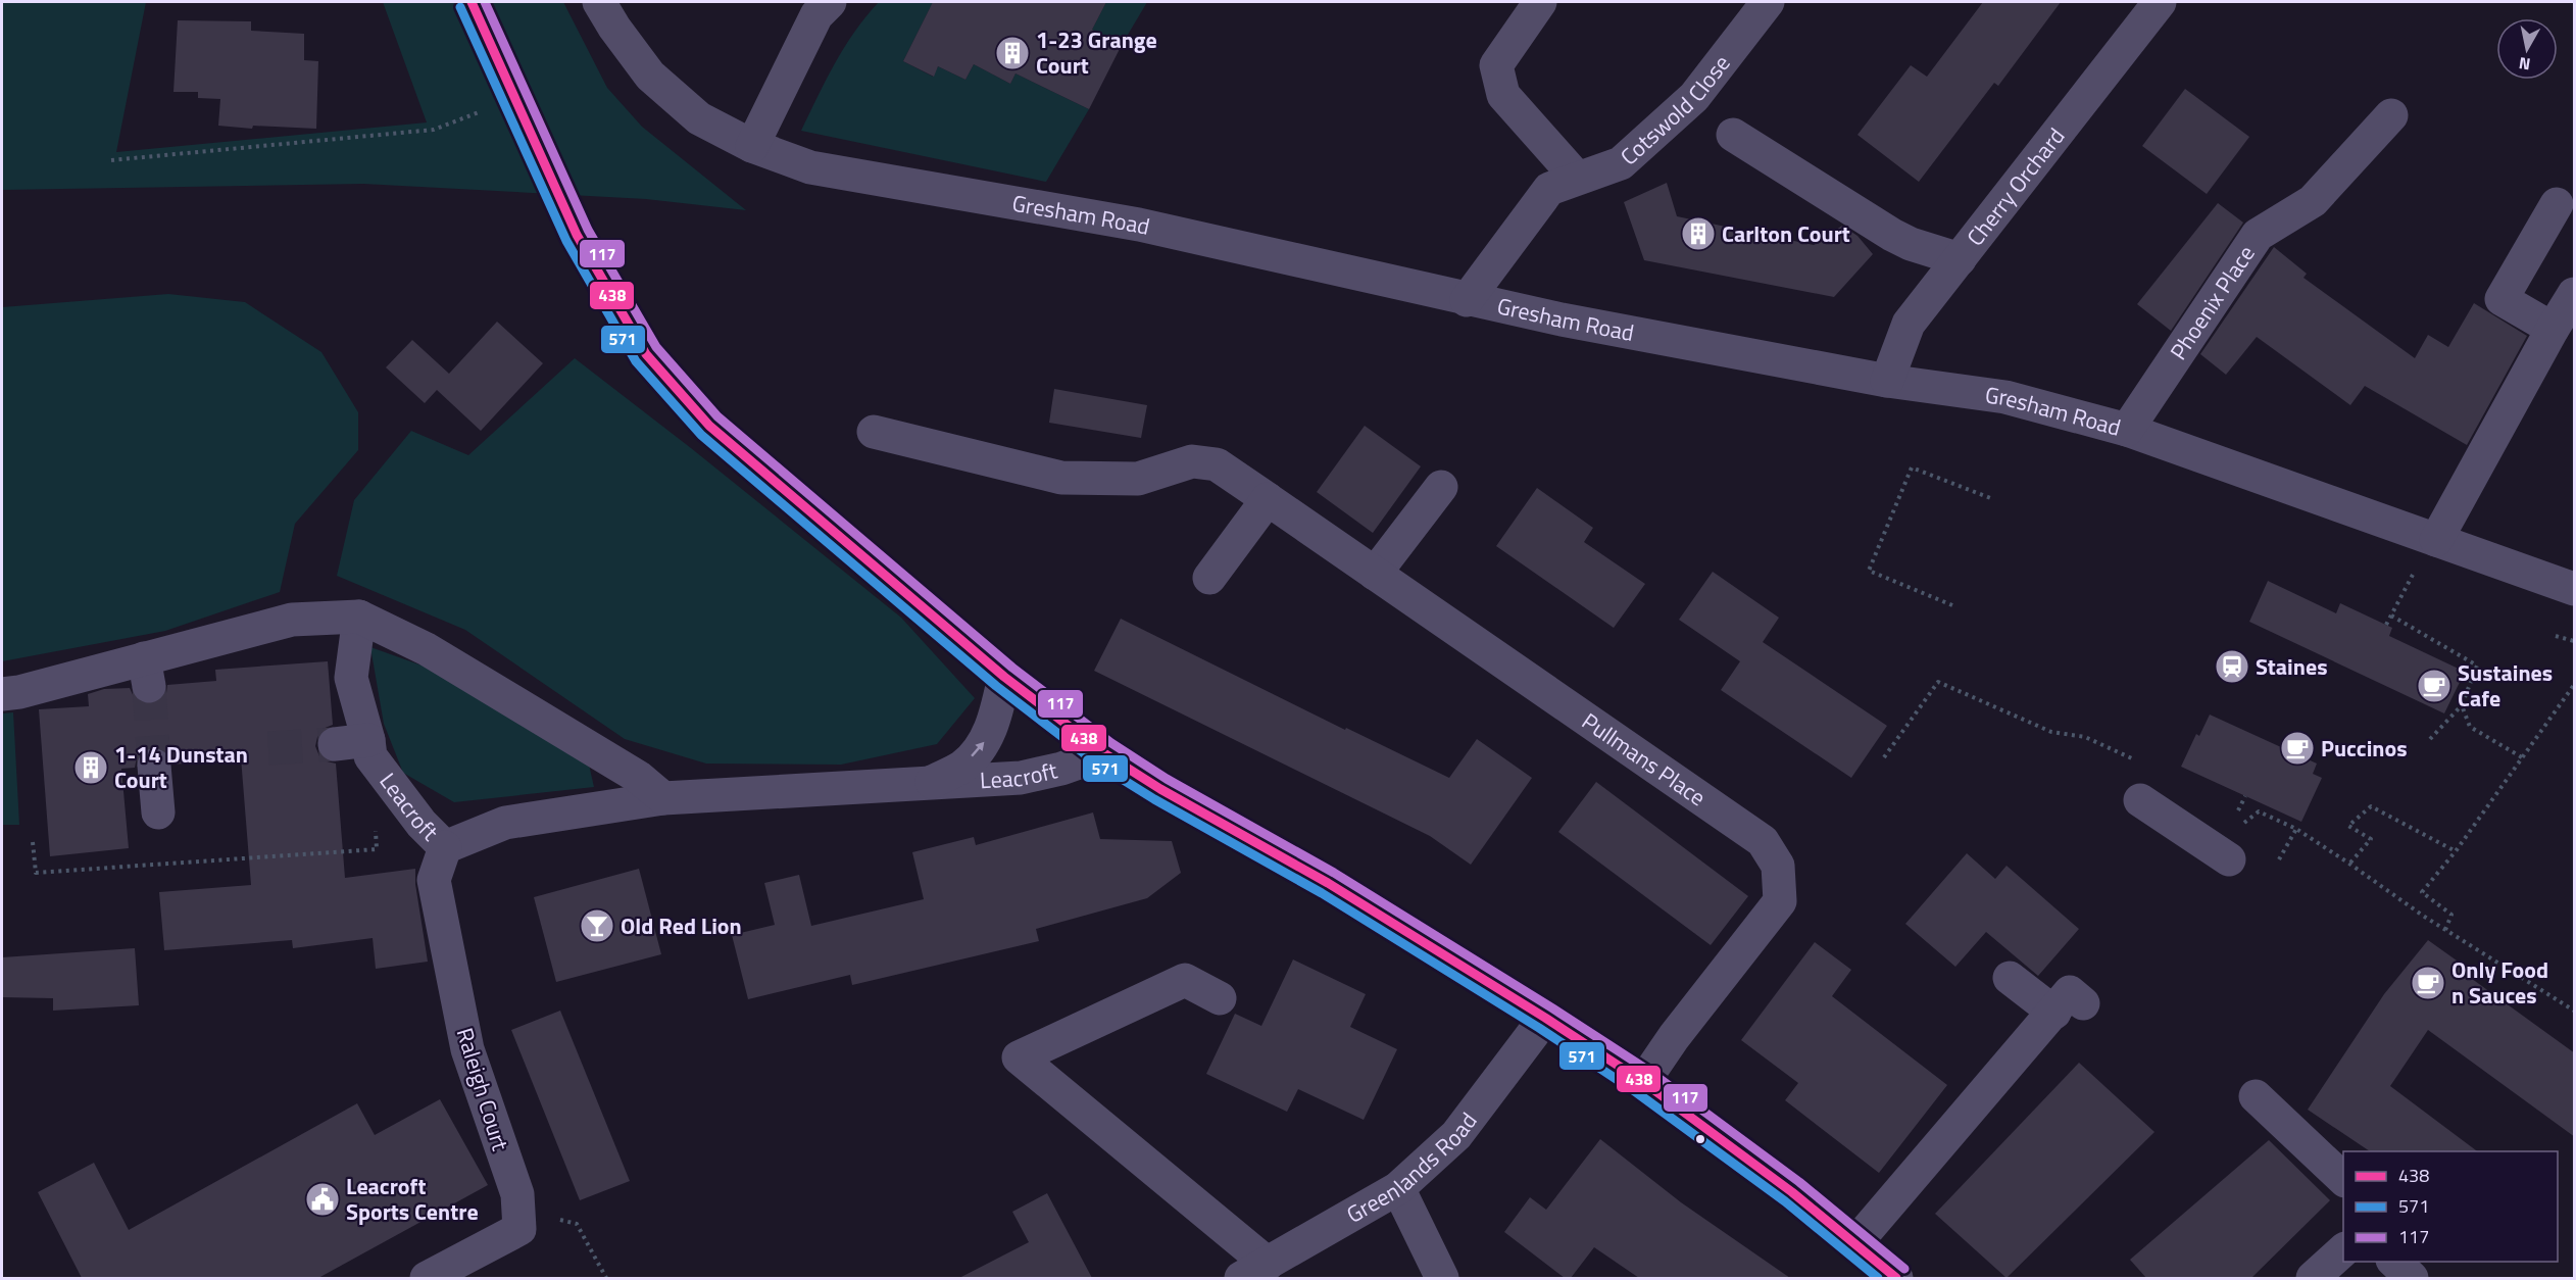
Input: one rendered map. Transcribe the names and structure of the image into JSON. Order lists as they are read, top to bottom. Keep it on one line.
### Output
{"streets":{"street":["Cotswold Close","Cherry Orchard","Gresham Road","Phoenix Place","Pullmans Place","Leacroft","Raleigh Court","Greenlands Road"]},"crossings":[["Cotswold Close","Gresham Road"],["Cherry Orchard","Gresham Road"],["Gresham Road","Phoenix Place"],["Leacroft","Raleigh Court"]],"places":{"building":["1-23 Grange Court","Carlton Court","1-14 Dunstan Court"],"station":["Staines"],"cafe":["Sustaines Cafe","Puccinos","Only Food n Sauces"],"bar":["Old Red Lion"],"public building":["Leacroft Sports Centre"]},"lines":["transit line 438","transit line 117","transit line 571"],"legend":["438","571","117"],"north":"bottom"}
